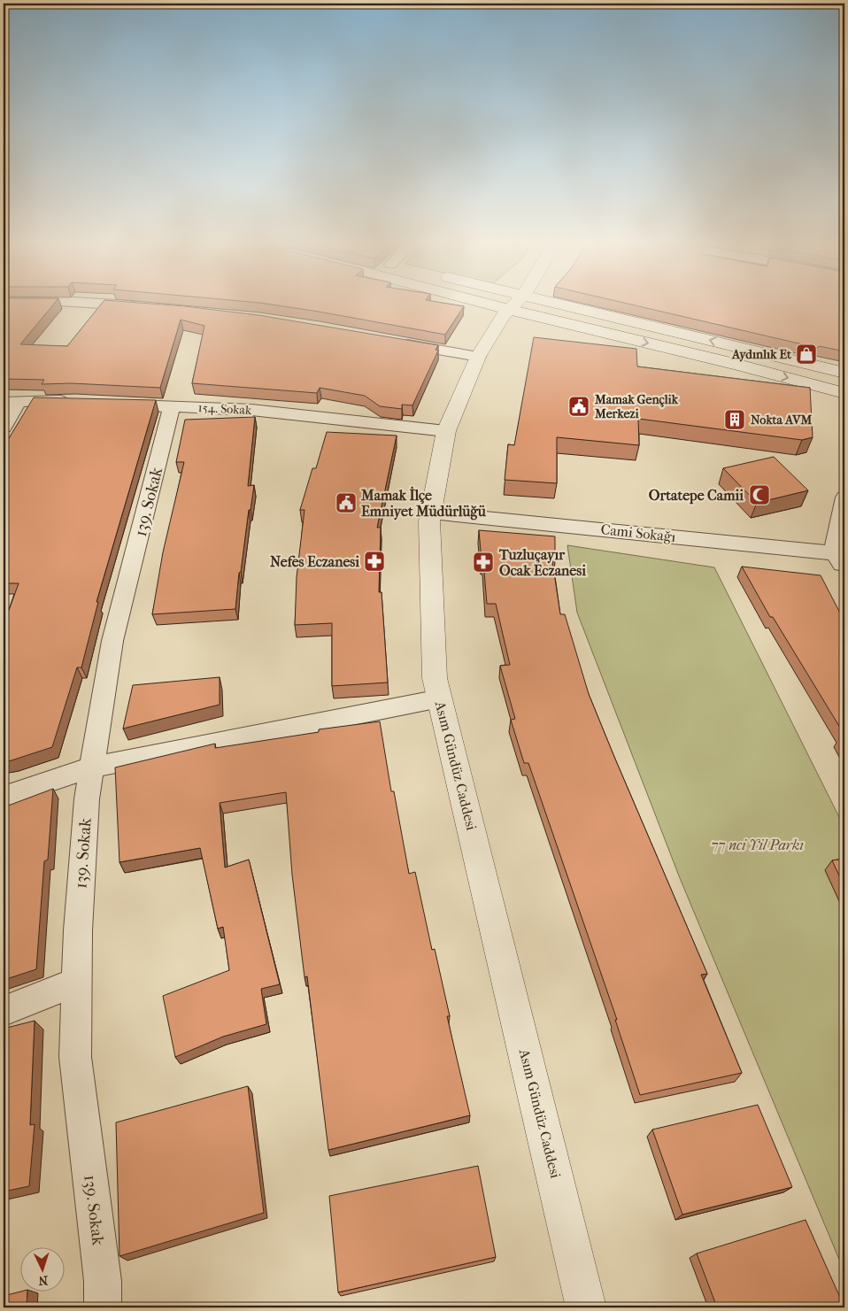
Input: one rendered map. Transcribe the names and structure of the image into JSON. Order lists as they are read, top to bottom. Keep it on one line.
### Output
{"streets":{"main road":["Asım Gündüz Caddesi"],"street":["154. Sokak","139. Sokak","Cami Sokağı"]},"crossings":[["154. Sokak","139. Sokak"],["154. Sokak","Asım Gündüz Caddesi"],["Cami Sokağı","Asım Gündüz Caddesi"]],"parks":["77 nci Yil Parkı"],"places":{"shop":["Aydınlık Et"],"public building":["Mamak Gençlik Merkezi","Mamak İlçe Emniyet Müdürlüğü"],"building":["Nokta AVM"],"mosque":["Ortatepe Camii"],"pharmacy":["Nefes Eczanesi","Tuzluçayır Ocak Eczanesi"]},"north":"bottom"}
